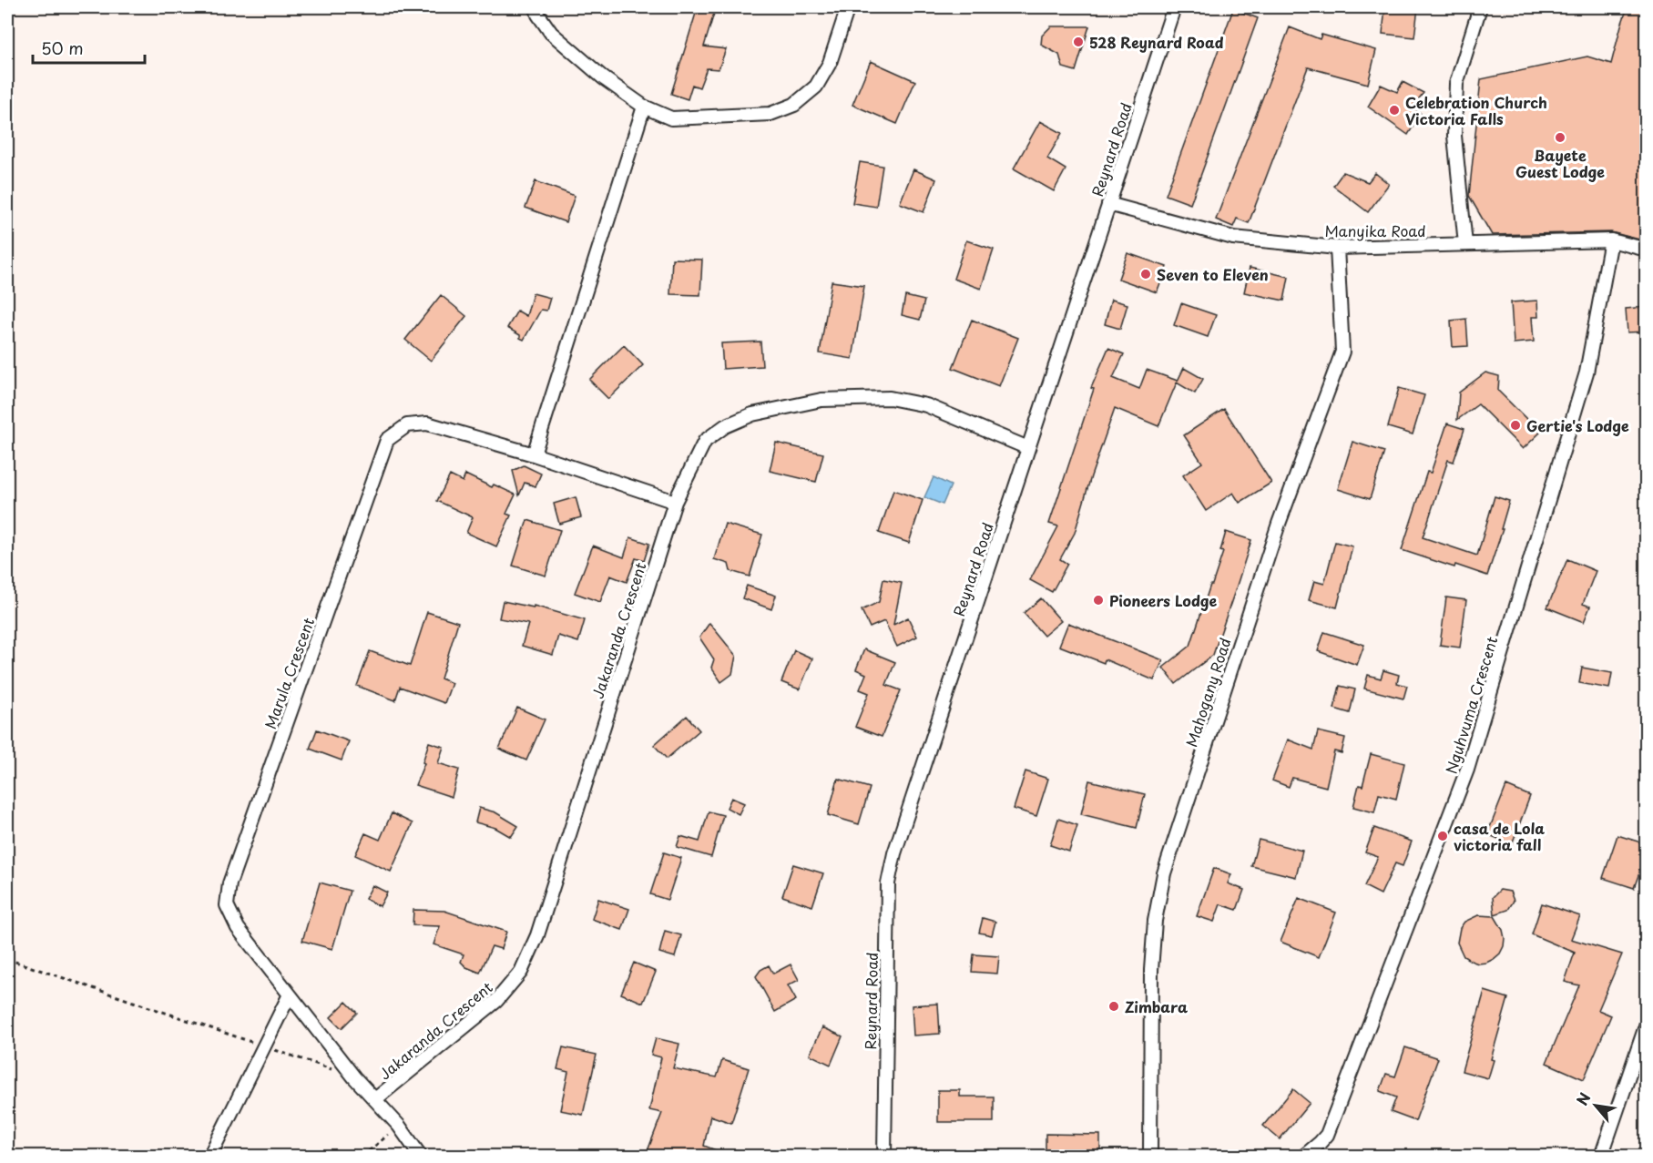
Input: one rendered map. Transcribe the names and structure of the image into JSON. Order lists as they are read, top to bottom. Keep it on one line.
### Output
{"streets":{"street":["Reynard Road","Manyika Road","Jakaranda Crescent","Marula Crescent","Mahogany Road","Nguhvuma Crescent"]},"crossings":[["Reynard Road","Manyika Road"],["Reynard Road","Jakaranda Crescent"],["Manyika Road","Mahogany Road"],["Manyika Road","Nguhvuma Crescent"],["Jakaranda Crescent","Marula Crescent"]],"places":["528 Reynard Road","Celebration Church Victoria Falls","Bayete Guest Lodge","Seven to Eleven","Gertie's Lodge","Pioneers Lodge","casa de Lola victoria fall","Zimbara"],"scale_bar":"50 m","north":"top left"}
